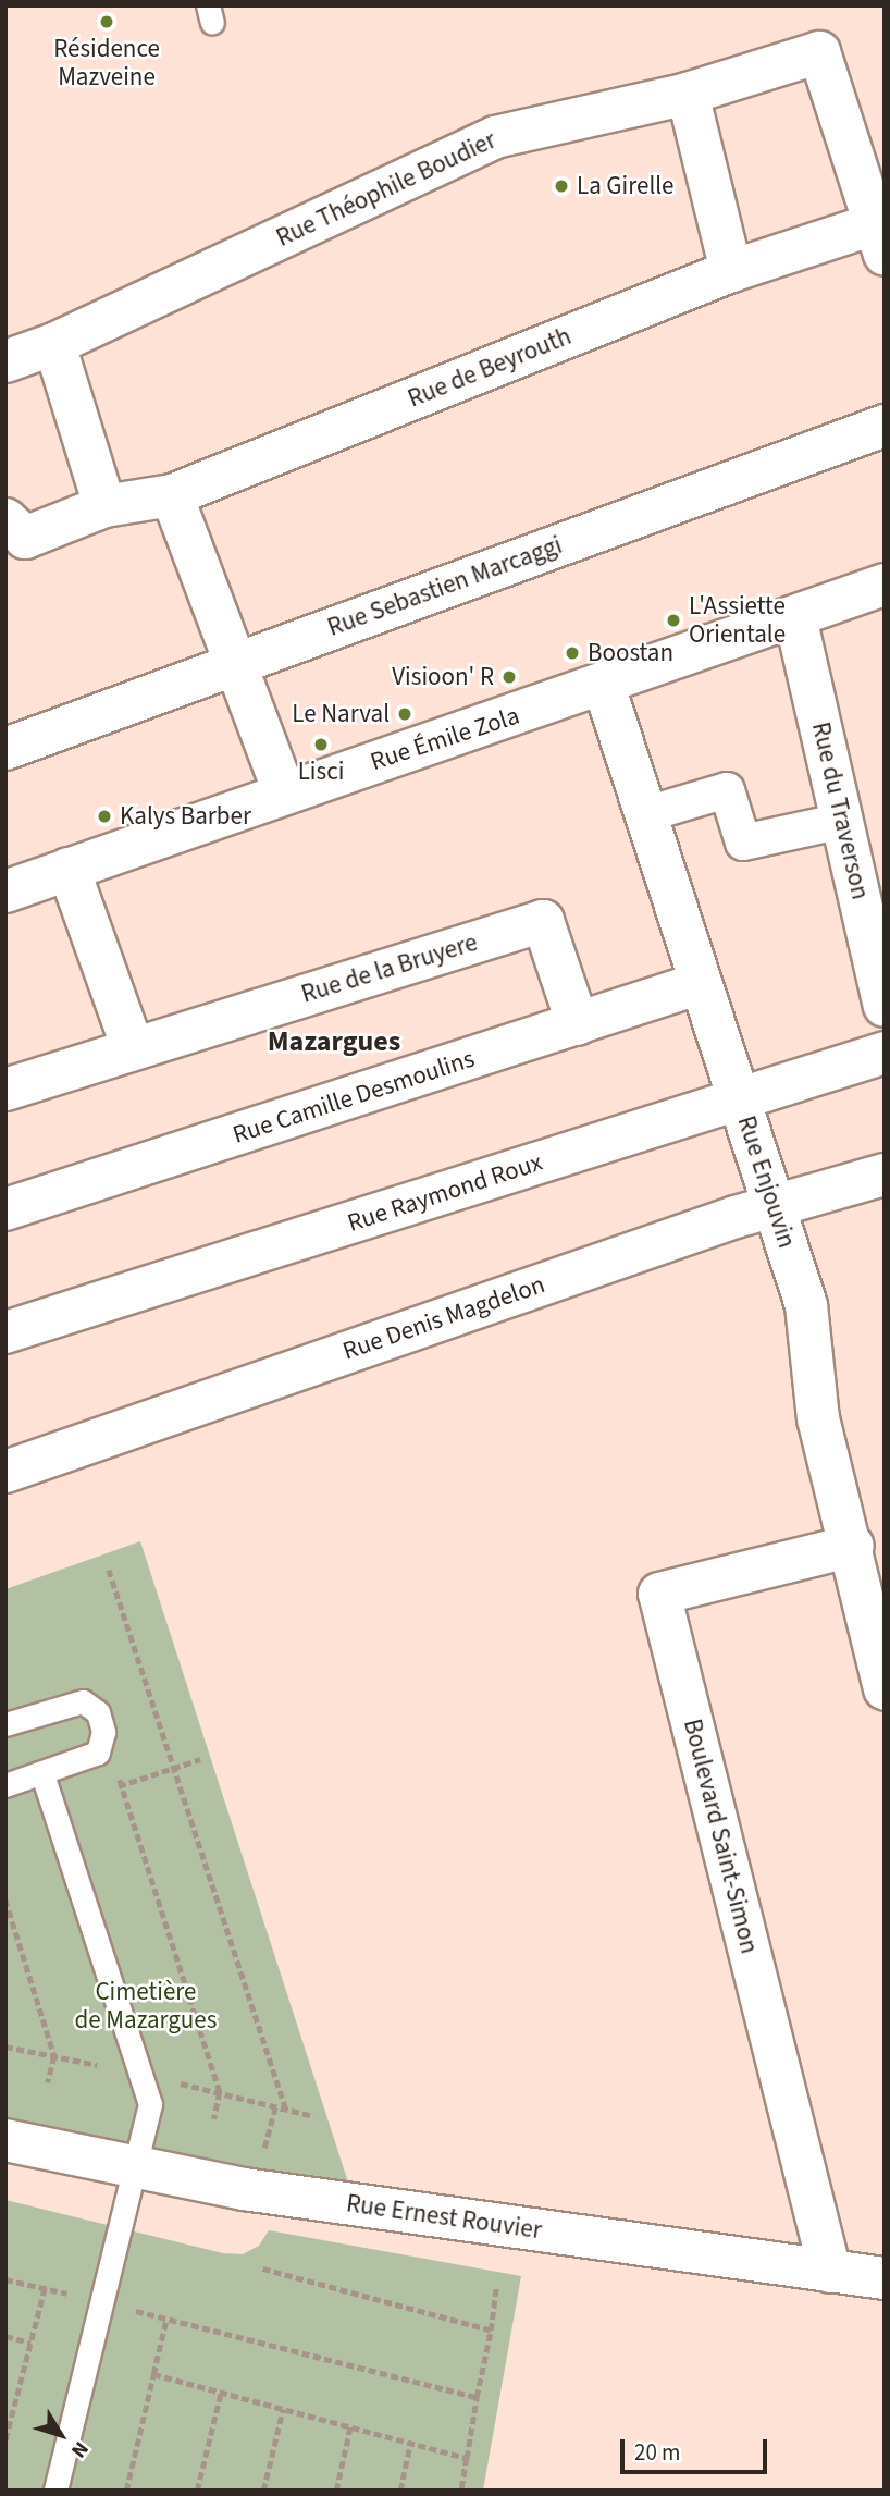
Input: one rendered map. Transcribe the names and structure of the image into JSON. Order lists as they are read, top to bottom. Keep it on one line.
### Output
{"streets":{"street":["Rue Théophile Boudier","Rue de Beyrouth","Rue Sebastien Marcaggi","Rue Émile Zola","Rue du Traverson","Rue de la Bruyere","Rue Camille Desmoulins","Rue Enjouvin","Rue Raymond Roux","Rue Denis Magdelon","Boulevard Saint-Simon","Rue Ernest Rouvier"]},"crossings":[["Rue Théophile Boudier","Rue de Beyrouth"],["Rue Émile Zola","Rue du Traverson"],["Rue Émile Zola","Rue Enjouvin"],["Rue de la Bruyere","Rue Camille Desmoulins"],["Rue Camille Desmoulins","Rue Enjouvin"],["Rue Enjouvin","Rue Raymond Roux"],["Rue Enjouvin","Rue Denis Magdelon"],["Rue Enjouvin","Boulevard Saint-Simon"],["Boulevard Saint-Simon","Rue Ernest Rouvier"]],"districts":["Mazargues"],"parks":["Cimetière de Mazargues"],"places":["Résidence Mazveine","La Girelle","L'Assiette Orientale","Boostan","Visioon' R","Le Narval","Lisci","Kalys Barber"],"scale_bar":"20 m","north":"bottom right"}
